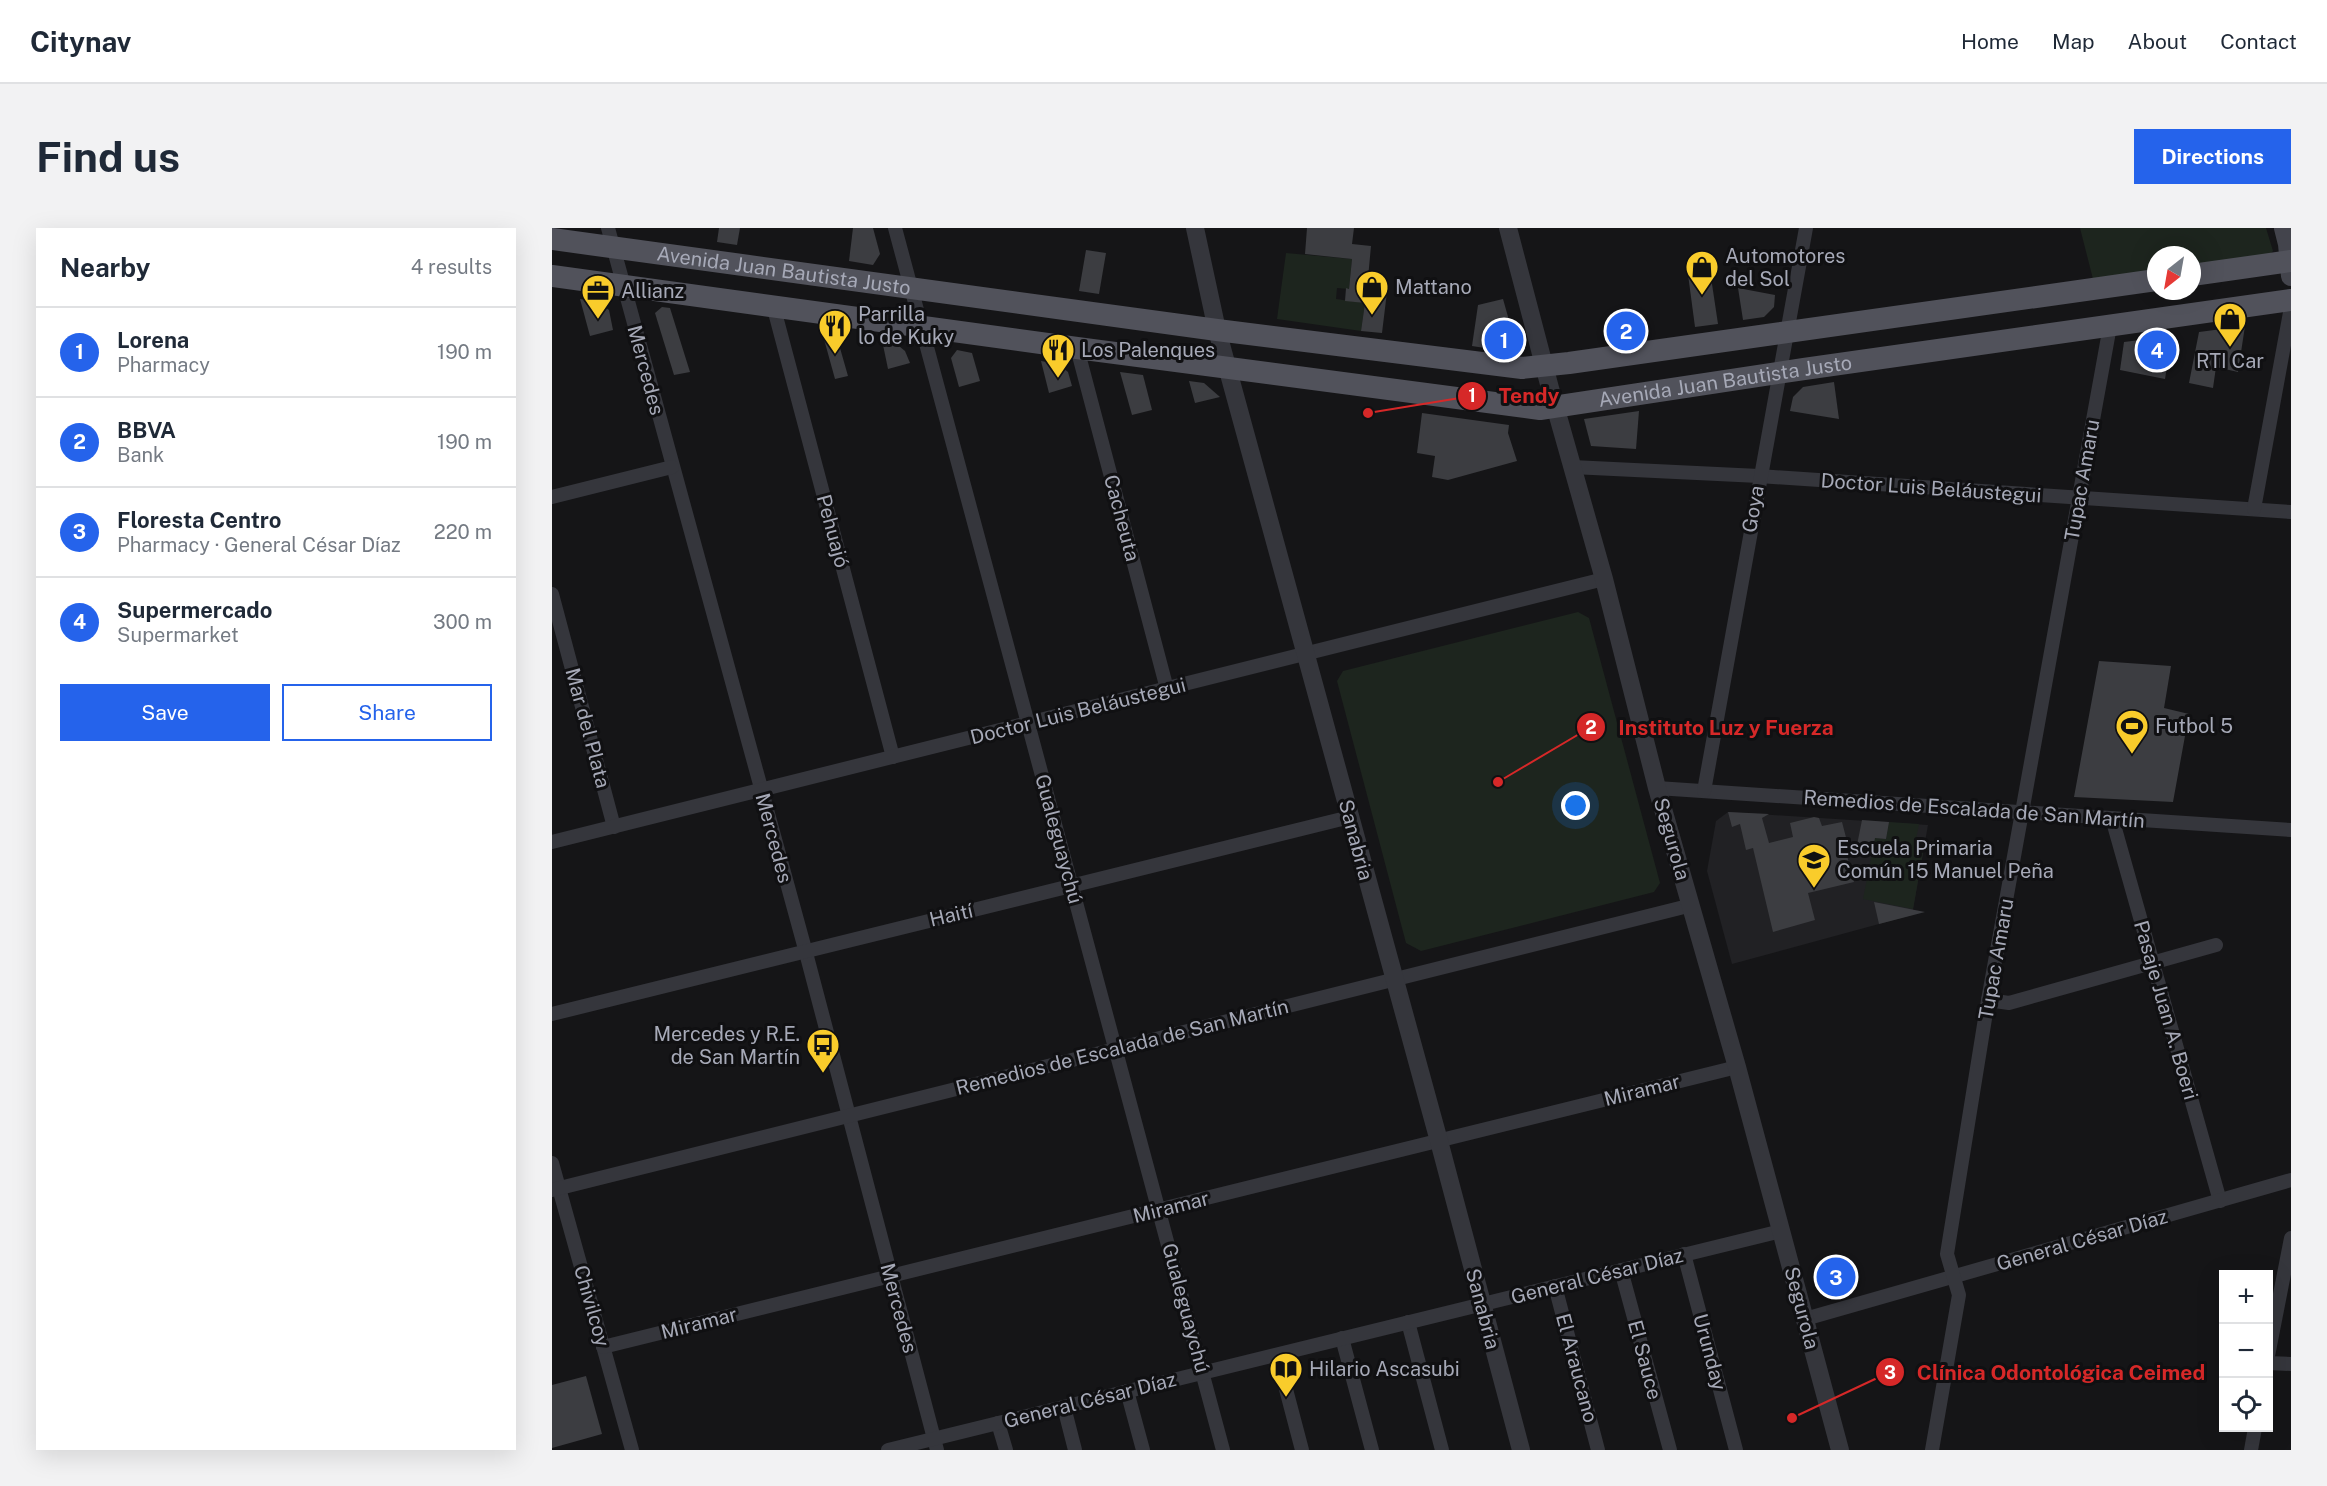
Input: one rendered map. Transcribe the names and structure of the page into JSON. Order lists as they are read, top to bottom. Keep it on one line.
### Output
{"streets":{"main road":["Avenida Juan Bautista Justo"],"street":["Mercedes","Tupac Amaru","Doctor Luis Beláustegui","Goya","Cacheuta","Pehuajó","Mar del Plata","Remedios de Escalada de San Martín","Gualeguaychú","Segurola","Sanabria","Haití","Pasaje Juan A. Boeri","Miramar","General César Díaz","Chivilcoy","Urunday","El Sauce","El Araucano"]},"crossings":[["Avenida Juan Bautista Justo","Mercedes"],["Avenida Juan Bautista Justo","Tupac Amaru"],["Avenida Juan Bautista Justo","Goya"],["Avenida Juan Bautista Justo","Cacheuta"],["Avenida Juan Bautista Justo","Pehuajó"],["Avenida Juan Bautista Justo","Gualeguaychú"],["Avenida Juan Bautista Justo","Segurola"],["Avenida Juan Bautista Justo","Sanabria"],["Mercedes","Doctor Luis Beláustegui"],["Mercedes","Remedios de Escalada de San Martín"],["Mercedes","Haití"],["Mercedes","Miramar"],["Mercedes","General César Díaz"],["Tupac Amaru","Doctor Luis Beláustegui"],["Tupac Amaru","Remedios de Escalada de San Martín"],["Tupac Amaru","General César Díaz"],["Doctor Luis Beláustegui","Goya"],["Doctor Luis Beláustegui","Cacheuta"],["Doctor Luis Beláustegui","Pehuajó"],["Doctor Luis Beláustegui","Mar del Plata"],["Doctor Luis Beláustegui","Gualeguaychú"],["Doctor Luis Beláustegui","Segurola"],["Doctor Luis Beláustegui","Sanabria"],["Goya","Remedios de Escalada de San Martín"],["Remedios de Escalada de San Martín","Gualeguaychú"],["Remedios de Escalada de San Martín","Segurola"],["Remedios de Escalada de San Martín","Sanabria"],["Remedios de Escalada de San Martín","Pasaje Juan A. Boeri"],["Remedios de Escalada de San Martín","Chivilcoy"],["Gualeguaychú","Haití"],["Gualeguaychú","Miramar"],["Gualeguaychú","General César Díaz"],["Segurola","Miramar"],["Segurola","General César Díaz"],["Sanabria","Haití"],["Sanabria","Miramar"],["Sanabria","General César Díaz"],["Pasaje Juan A. Boeri","General César Díaz"],["Miramar","Chivilcoy"],["General César Díaz","Urunday"],["General César Díaz","El Sauce"],["General César Díaz","El Araucano"]],"places":{"shop":["Automotores del Sol","Mattano","RTI Car"],"office":["Allianz"],"restaurant":["Parrilla lo de Kuky","Los Palenques"],"other":["Tendy","Instituto Luz y Fuerza","Clínica Odontológica Ceimed"],"sports":["Futbol 5"],"school or university":["Escuela Primaria Común 15 Manuel Peña"],"bus stop":["Mercedes y R.E. de San Martín"],"library":["Hilario Ascasubi"]},"north":"bottom left","page":{"header":"Citynav","nav":["Home","Map","About","Contact"],"buttons":["Directions",["Save","Share"]],"title":"Find us","heading":["Nearby","4 results"],"list":[{"mark":"1","name":"Lorena","note":"Pharmacy","value":"190 m"},{"mark":"2","name":"BBVA","note":"Bank","value":"190 m"},{"mark":"3","name":"Floresta Centro","note":"Pharmacy · General César Díaz","value":"220 m"},{"mark":"4","name":"Supermercado","note":"Supermarket","value":"300 m"}],"pins":["2","1","4","3"],"map_buttons":["+","−"]}}
